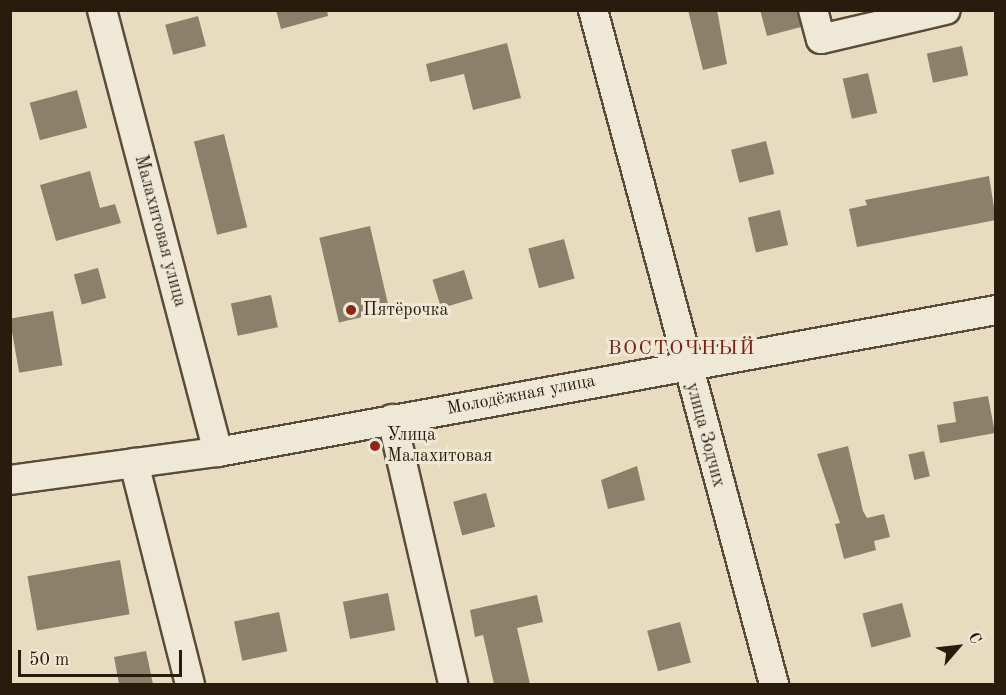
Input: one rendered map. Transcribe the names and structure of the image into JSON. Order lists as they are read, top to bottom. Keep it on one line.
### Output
{"streets":{"street":["Малахитовая улица","Молодёжная улица","улица Зодчих"]},"crossings":[["Малахитовая улица","Молодёжная улица"],["Молодёжная улица","улица Зодчих"]],"districts":["ВОСТОЧНЫЙ"],"places":["Пятёрочка","Улица Малахитовая"],"scale_bar":"50 m","north":"top right"}
